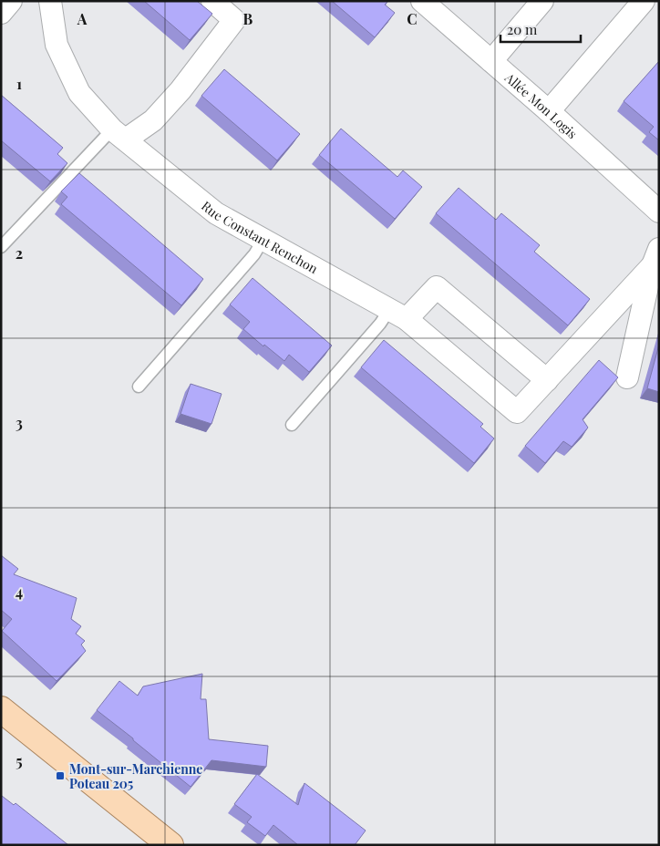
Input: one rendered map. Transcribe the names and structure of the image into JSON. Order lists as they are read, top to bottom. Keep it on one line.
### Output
{"streets":{"street":["Allée Mon Logis","Rue Constant Renchon"]},"places":{"transit":["Mont-sur-Marchienne Poteau 205"]},"scale_bar":"20 m","grid":{"columns":["A","B","C"],"rows":["1","2","3","4","5"]}}
